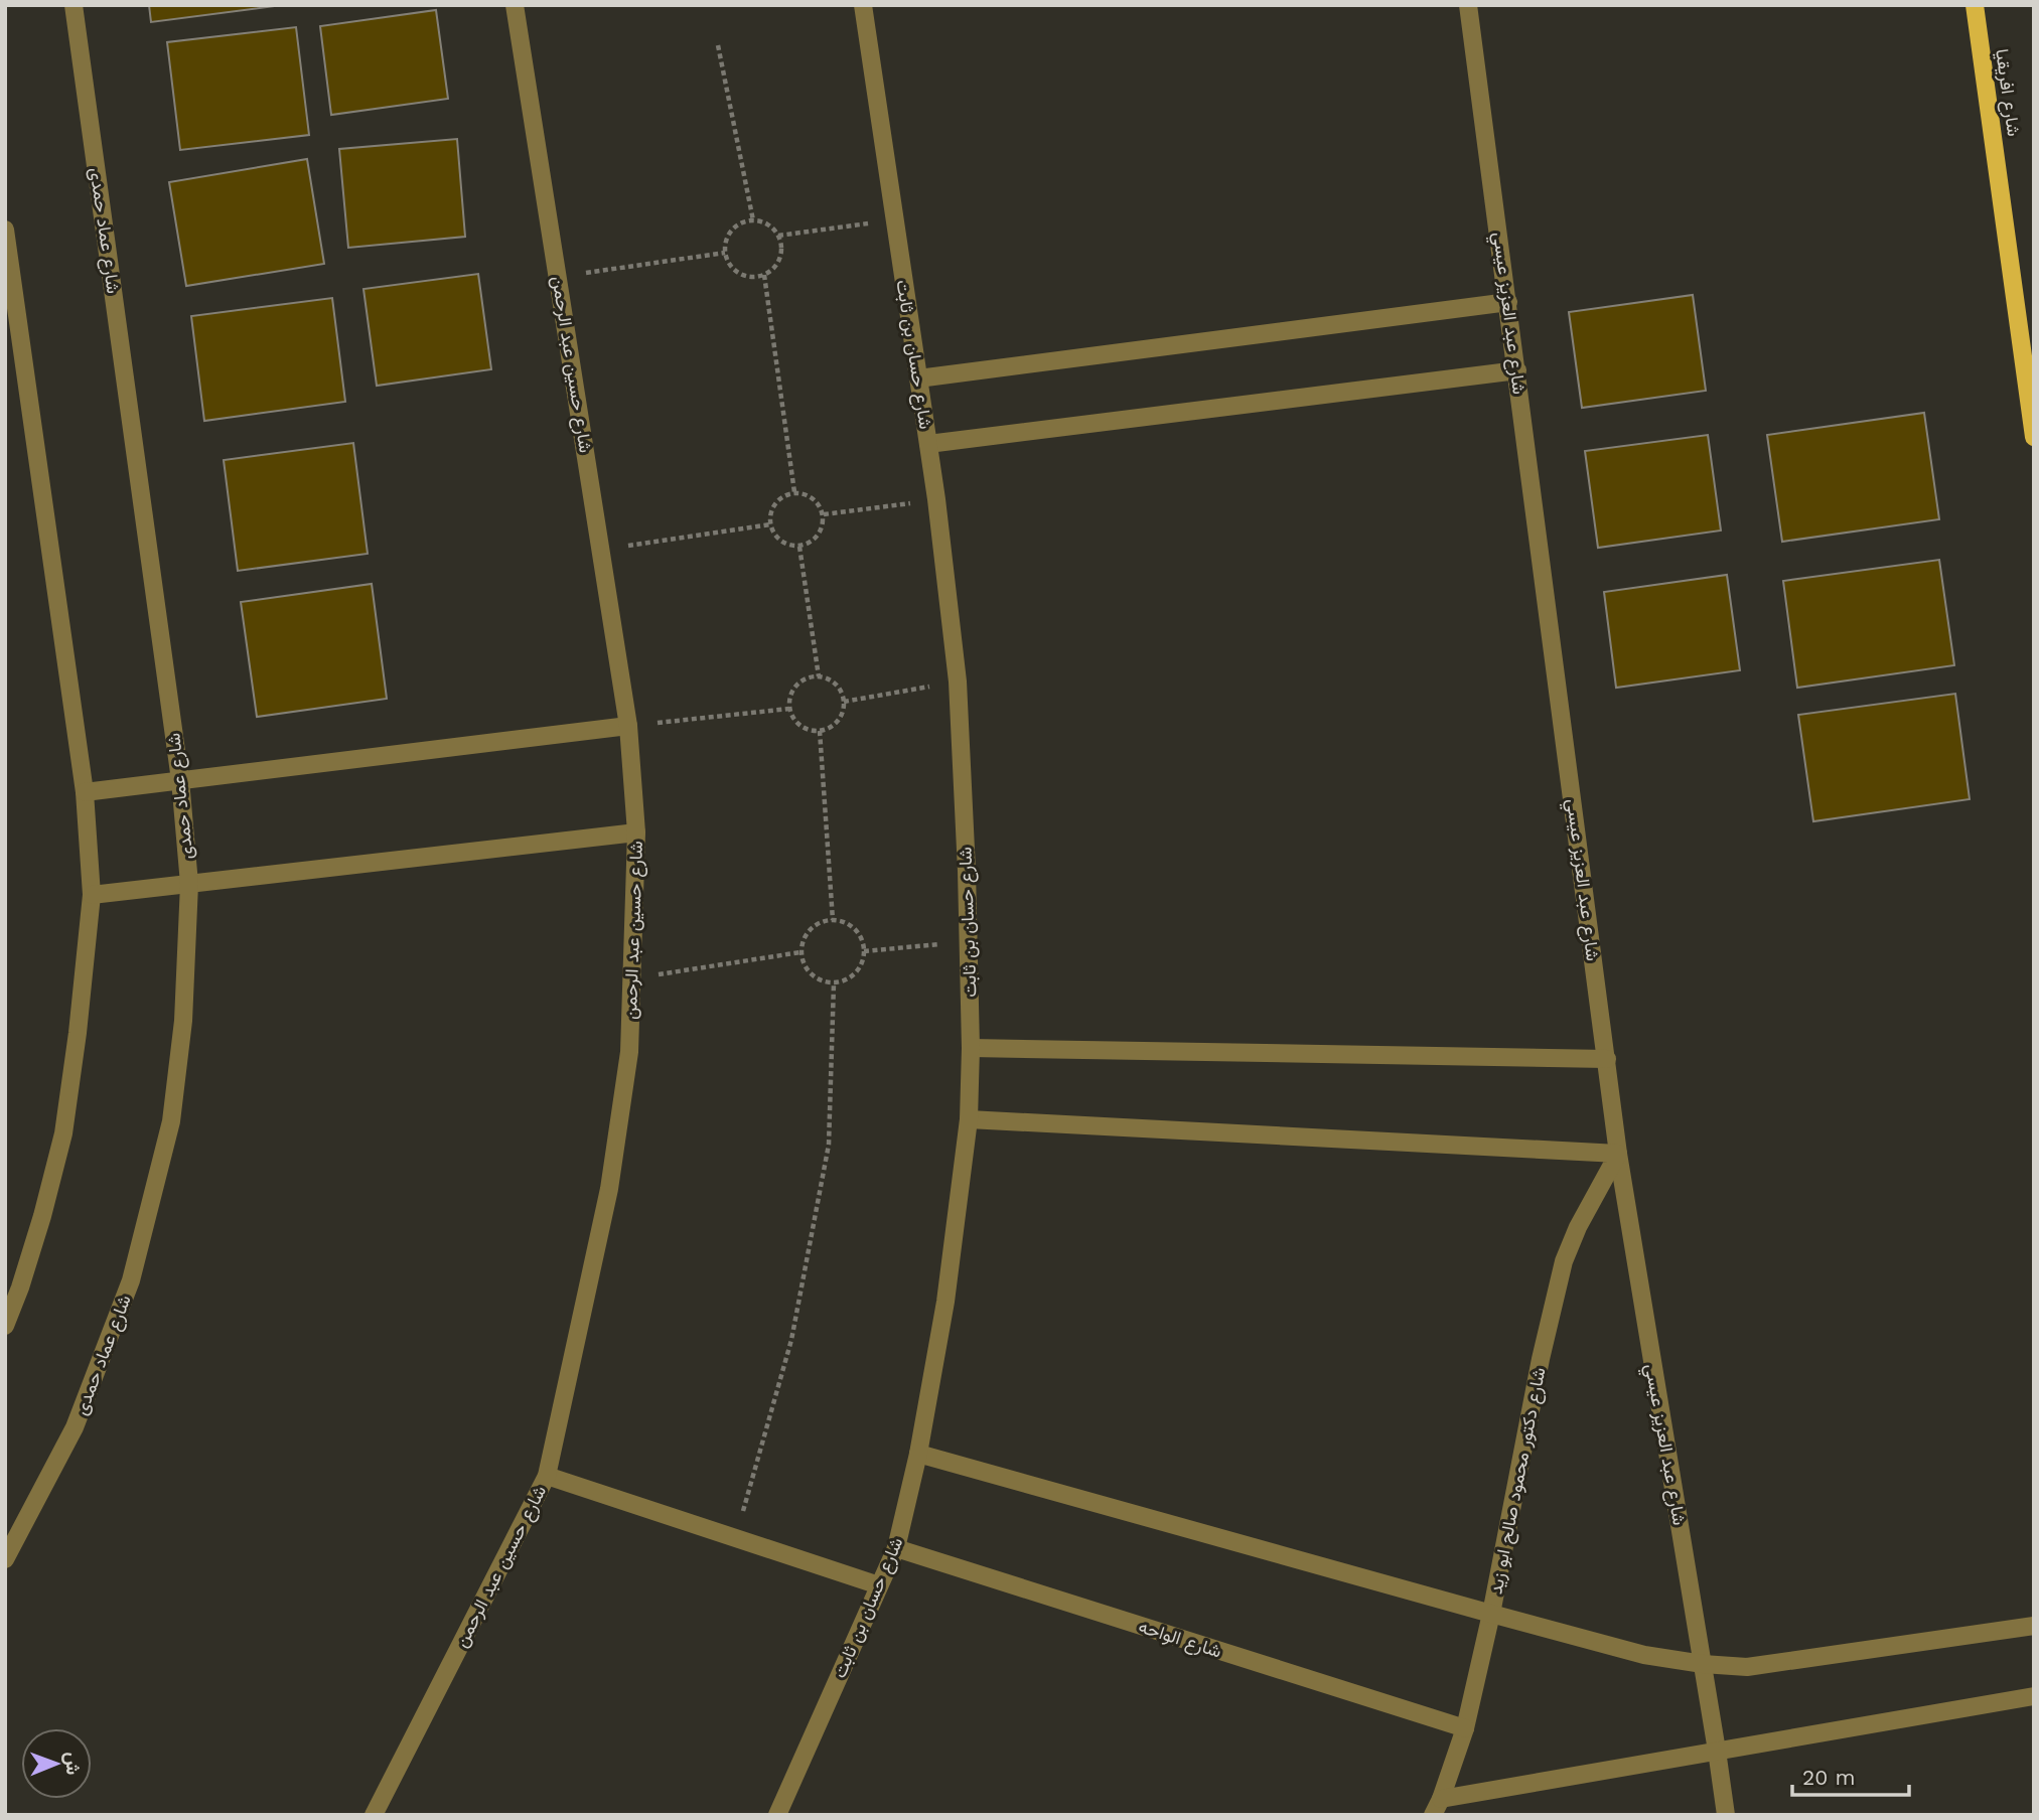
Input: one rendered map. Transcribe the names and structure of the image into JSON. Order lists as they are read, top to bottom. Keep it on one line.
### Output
{"streets":{"main road":["شارع افريقيا"],"street":["شارع عماد حمدى","شارع عبد العزيز عيسي","شارع حسان بن ثابت","شارع حسين عبد الرحمن","شارع دكتور محمود صالح ابو زيد","شارع الواحه"]},"crossings":[["شارع عبد العزيز عيسي","شارع دكتور محمود صالح ابو زيد"],["شارع حسان بن ثابت","شارع الواحه"],["شارع دكتور محمود صالح ابو زيد","شارع الواحه"]],"scale_bar":"20 m","north":"right"}
